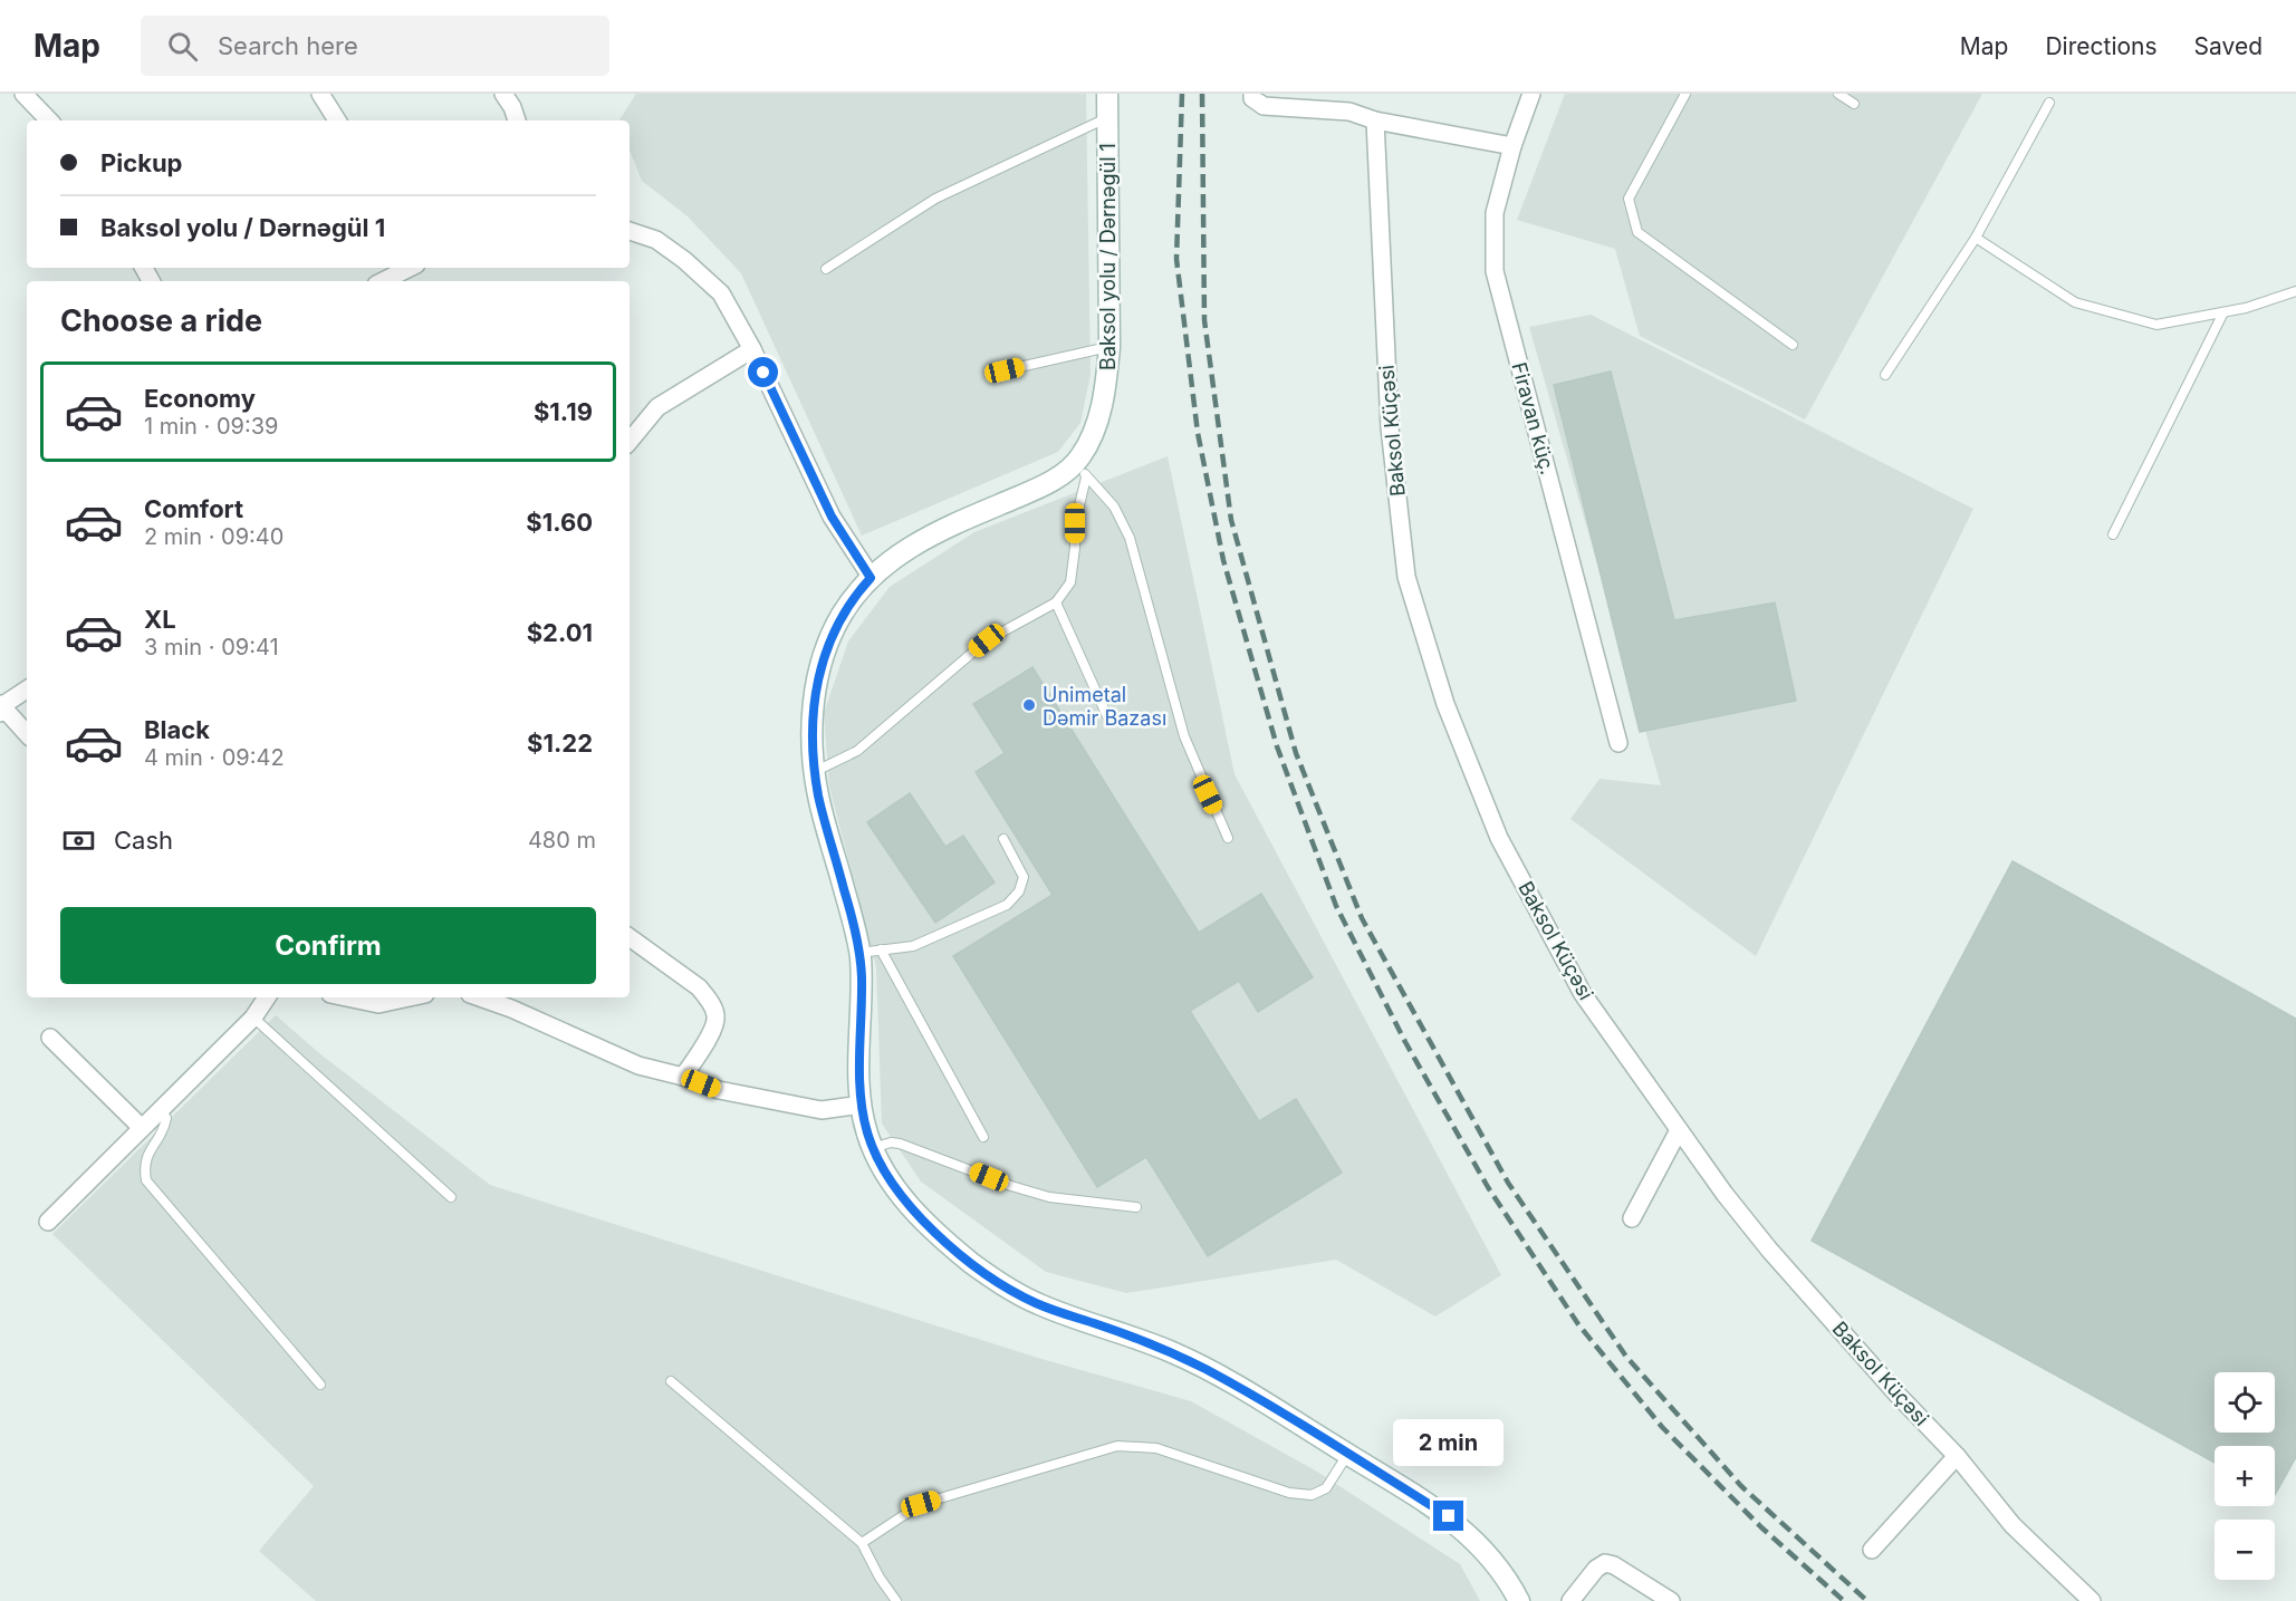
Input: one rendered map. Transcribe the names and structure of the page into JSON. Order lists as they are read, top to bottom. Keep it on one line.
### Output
{"streets":{"main road":["Baksol yolu / Dərnəgül 1"],"street":["Firavan küç.","Baksol Küçəsi"]},"places":["Unimetal Dəmir Bazası"],"page":{"header":"Map","search":"Search here","nav":["Map","Directions","Saved"],"banner":["Pickup","Baksol yolu / Dərnəgül 1"],"heading":"Choose a ride","list":[{"name":"Economy","note":"1 min · 09:39","value":"$1.19"},{"name":"Comfort","note":"2 min · 09:40","value":"$1.60"},{"name":"XL","note":"3 min · 09:41","value":"$2.01"},{"name":"Black","note":"4 min · 09:42","value":"$1.22"}],"pay":["Cash","480 m"],"buttons":"Confirm","map_buttons":["+","−"],"bubble":"2 min"}}
